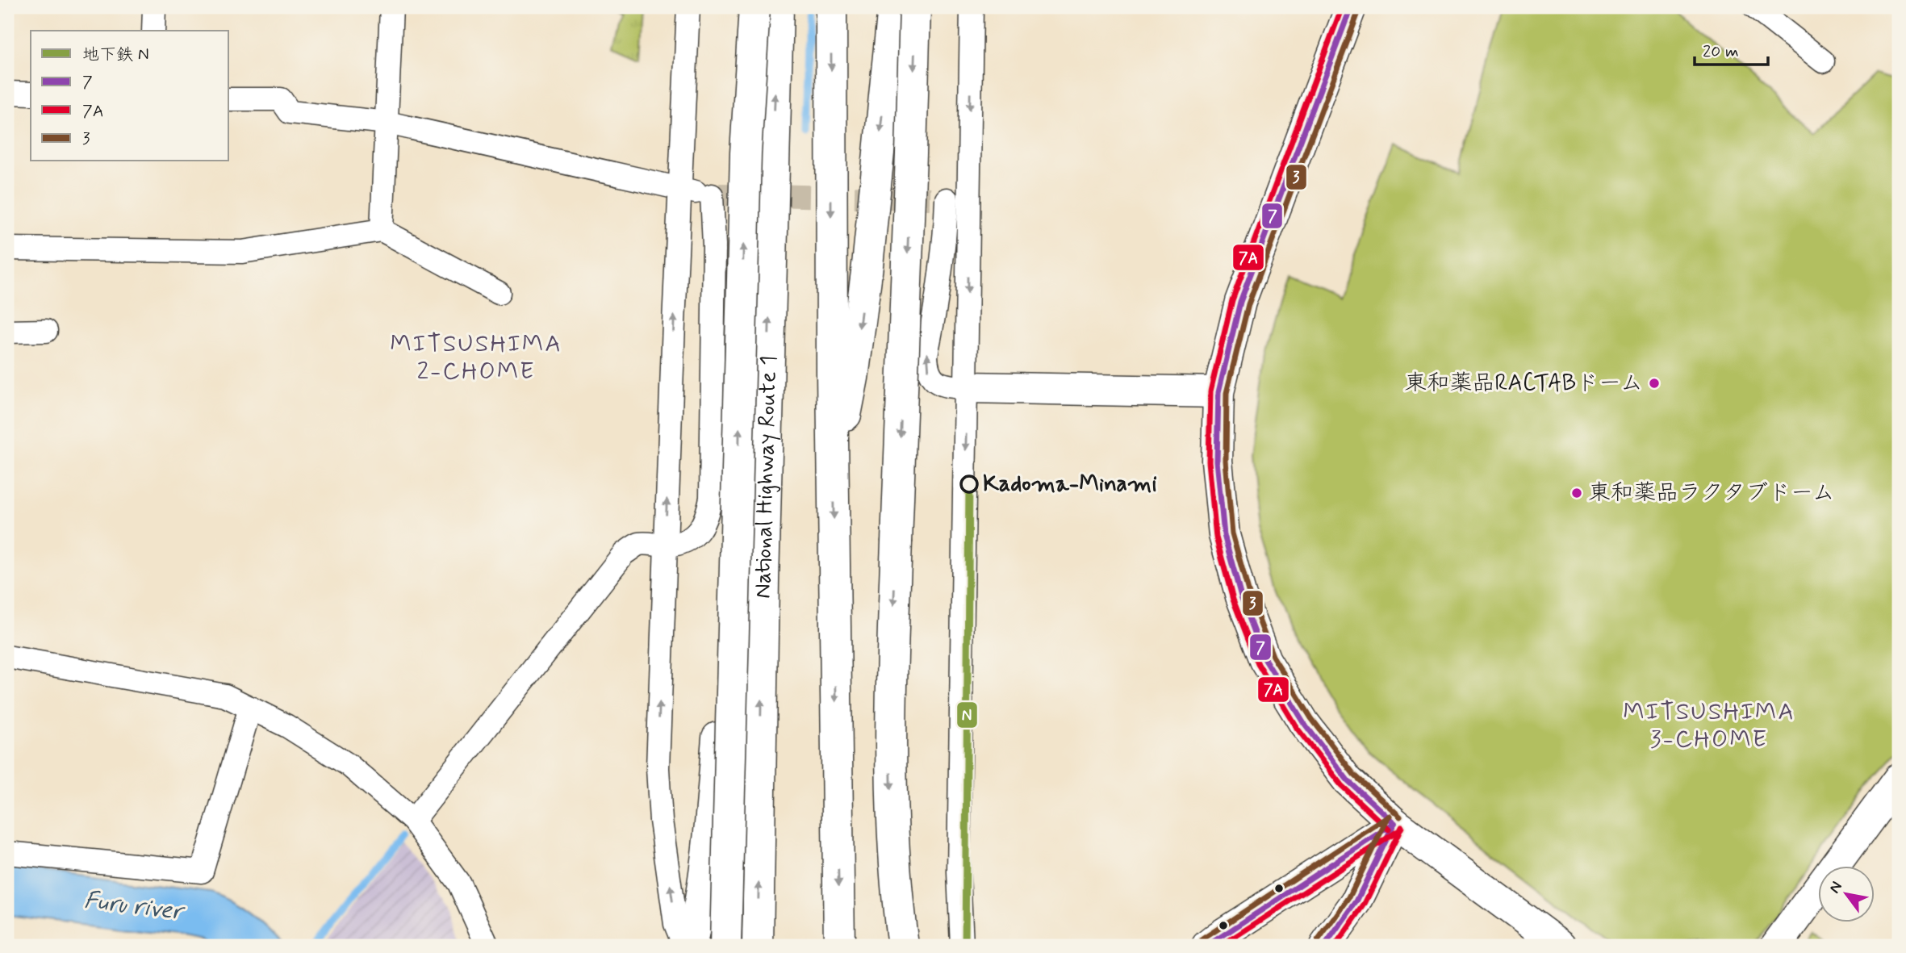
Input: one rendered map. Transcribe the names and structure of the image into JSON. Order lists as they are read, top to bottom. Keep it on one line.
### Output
{"streets":{"main road":["National Highway Route 1"]},"districts":["MITSUSHIMA 2-CHOME","MITSUSHIMA 3-CHOME"],"water":["Furu river"],"places":["東和薬品RACTABドーム","Kadoma-Minami","東和薬品ラクタブドーム"],"lines":["transit line 7","transit line 7A","transit line 3","metro line N"],"legend":["地下鉄 N","7","7A","3"],"scale_bar":"20 m","north":"top left"}
